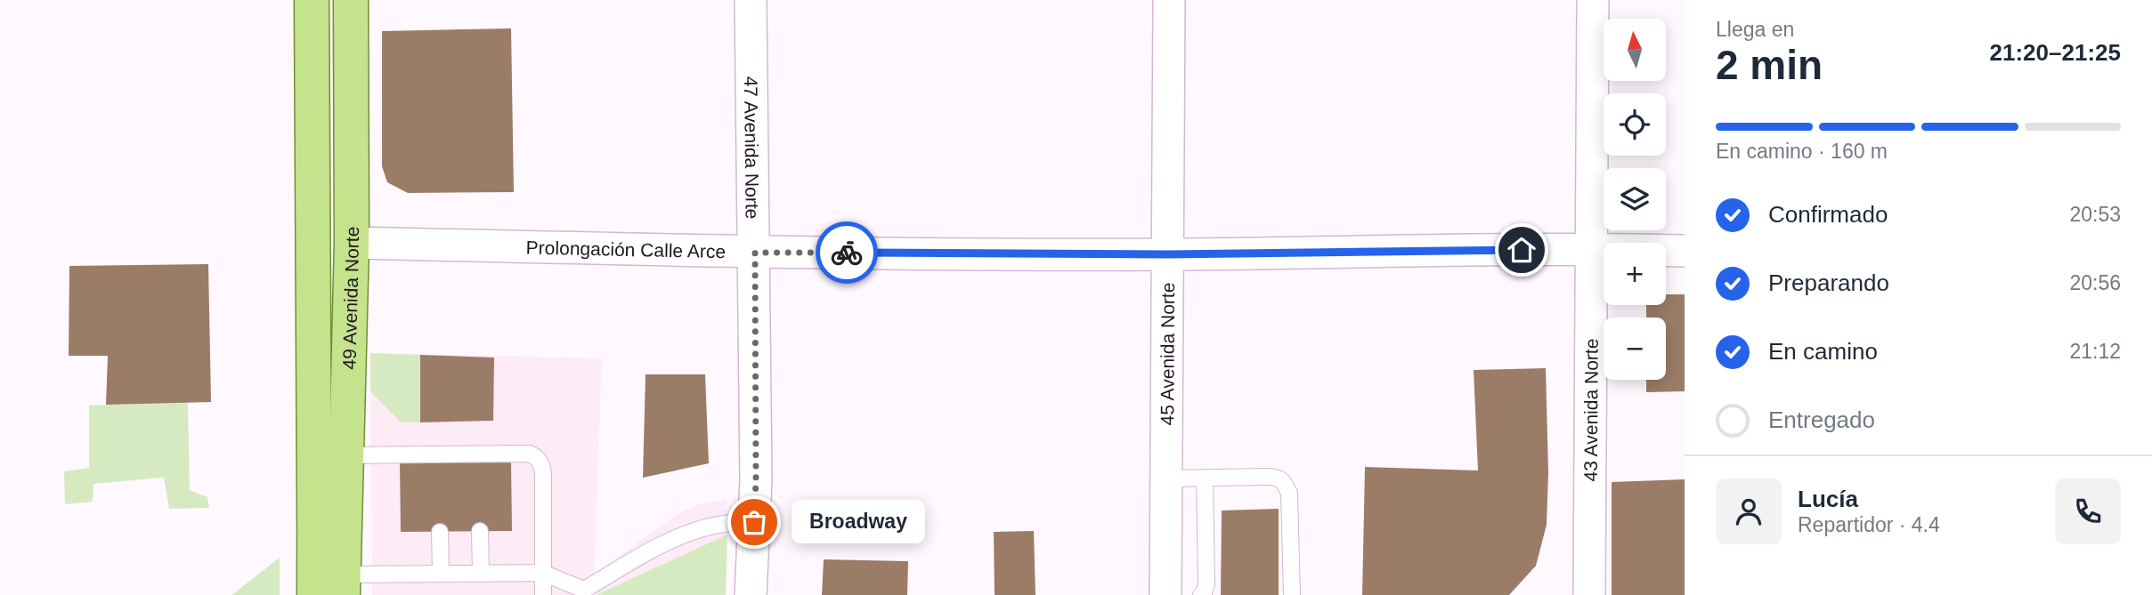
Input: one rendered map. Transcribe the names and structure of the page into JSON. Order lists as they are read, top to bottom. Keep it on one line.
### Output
{"streets":{"main road":["49 Avenida Norte"],"street":["47 Avenida Norte","Prolongación Calle Arce","45 Avenida Norte","43 Avenida Norte"]},"crossings":[["47 Avenida Norte","Prolongación Calle Arce"],["Prolongación Calle Arce","49 Avenida Norte"],["Prolongación Calle Arce","45 Avenida Norte"],["Prolongación Calle Arce","43 Avenida Norte"]],"places":["Broadway"],"north":"top","page":{"heading":["2 min","Llega en","21:20–21:25"],"panel":["Lucía","Repartidor · 4.4"],"map_buttons":["+","−"],"bar":"En camino · 160 m","list":[["Confirmado","20:53"],["Preparando","20:56"],["En camino","21:12"],"Entregado"],"bubble":"Broadway"}}
